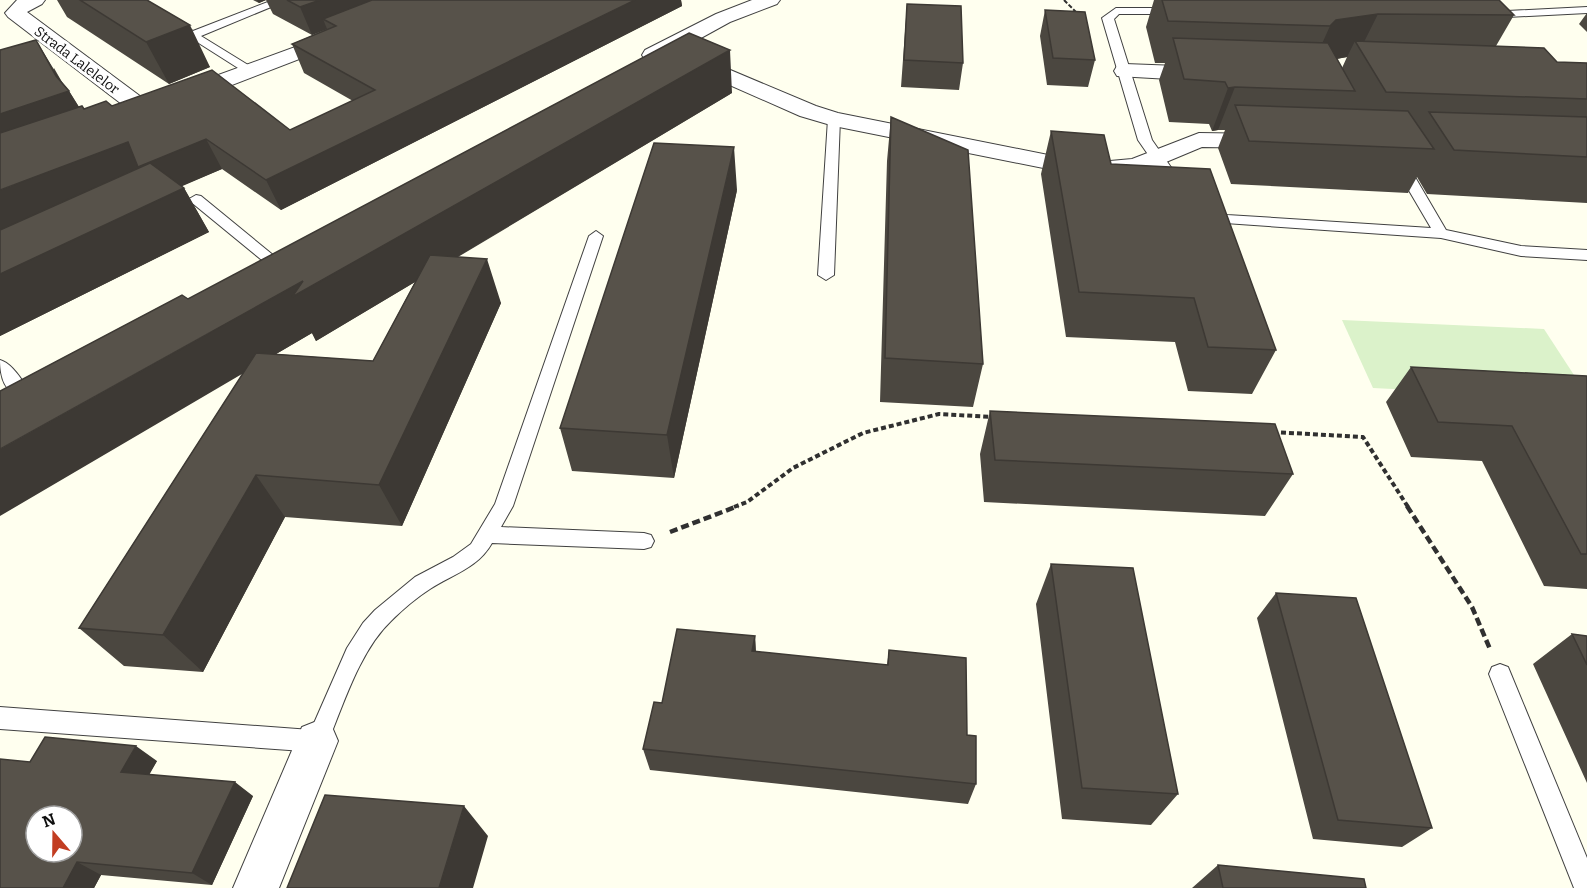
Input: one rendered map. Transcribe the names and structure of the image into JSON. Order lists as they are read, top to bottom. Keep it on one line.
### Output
{"streets":{"street":["Strada Lalelelor"]},"north":"top"}
